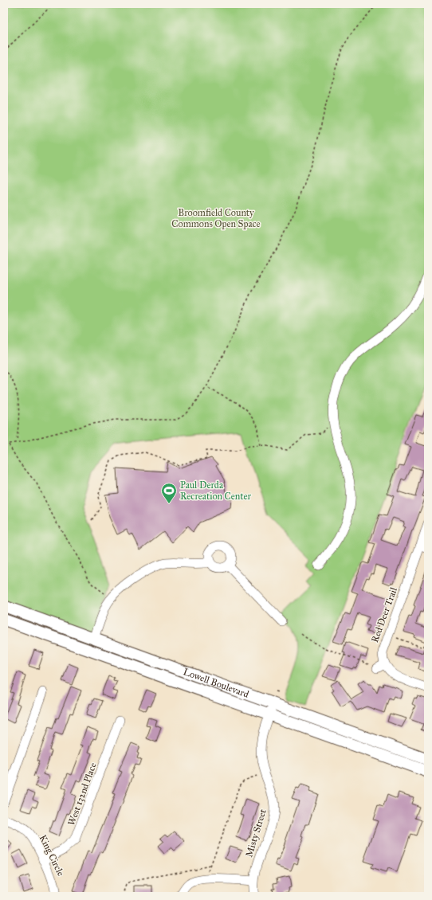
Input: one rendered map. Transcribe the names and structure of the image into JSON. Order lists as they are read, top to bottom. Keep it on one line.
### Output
{"streets":{"main road":["Lowell Boulevard"],"street":["Red Deer Trail","West 132nd Place","Misty Street","King Circle"]},"crossings":[["Lowell Boulevard","Misty Street"],["West 132nd Place","King Circle"]],"parks":["Broomfield County Commons Open Space"],"places":{"sports":["Paul Derda Recreation Center"]}}
